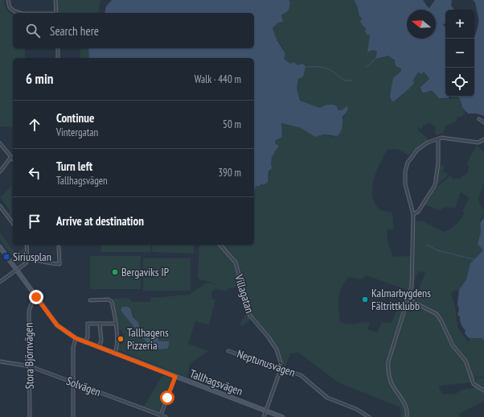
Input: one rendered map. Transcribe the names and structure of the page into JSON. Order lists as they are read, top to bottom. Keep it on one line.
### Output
{"streets":{"main road":["Tallhagsvägen"],"street":["Villagatan","Stora Björnvägen","Neptunusvägen","Solvägen"]},"crossings":[["Villagatan","Neptunusvägen"],["Villagatan","Tallhagsvägen"],["Stora Björnvägen","Tallhagsvägen"],["Stora Björnvägen","Solvägen"]],"places":{"transit":["Siriusplan"],"other":["Bergaviks IP","Kalmarbygdens Fältrittklubb","Tallhagens Pizzeria"]},"north":"left","page":{"map_buttons":["+","−"],"search":"Search here","heading":["6 min","Walk · 440 m"],"list":[["Continue","Vintergatan","50 m"],["Turn left","Tallhagsvägen","390 m"],"Arrive at destination"]}}
